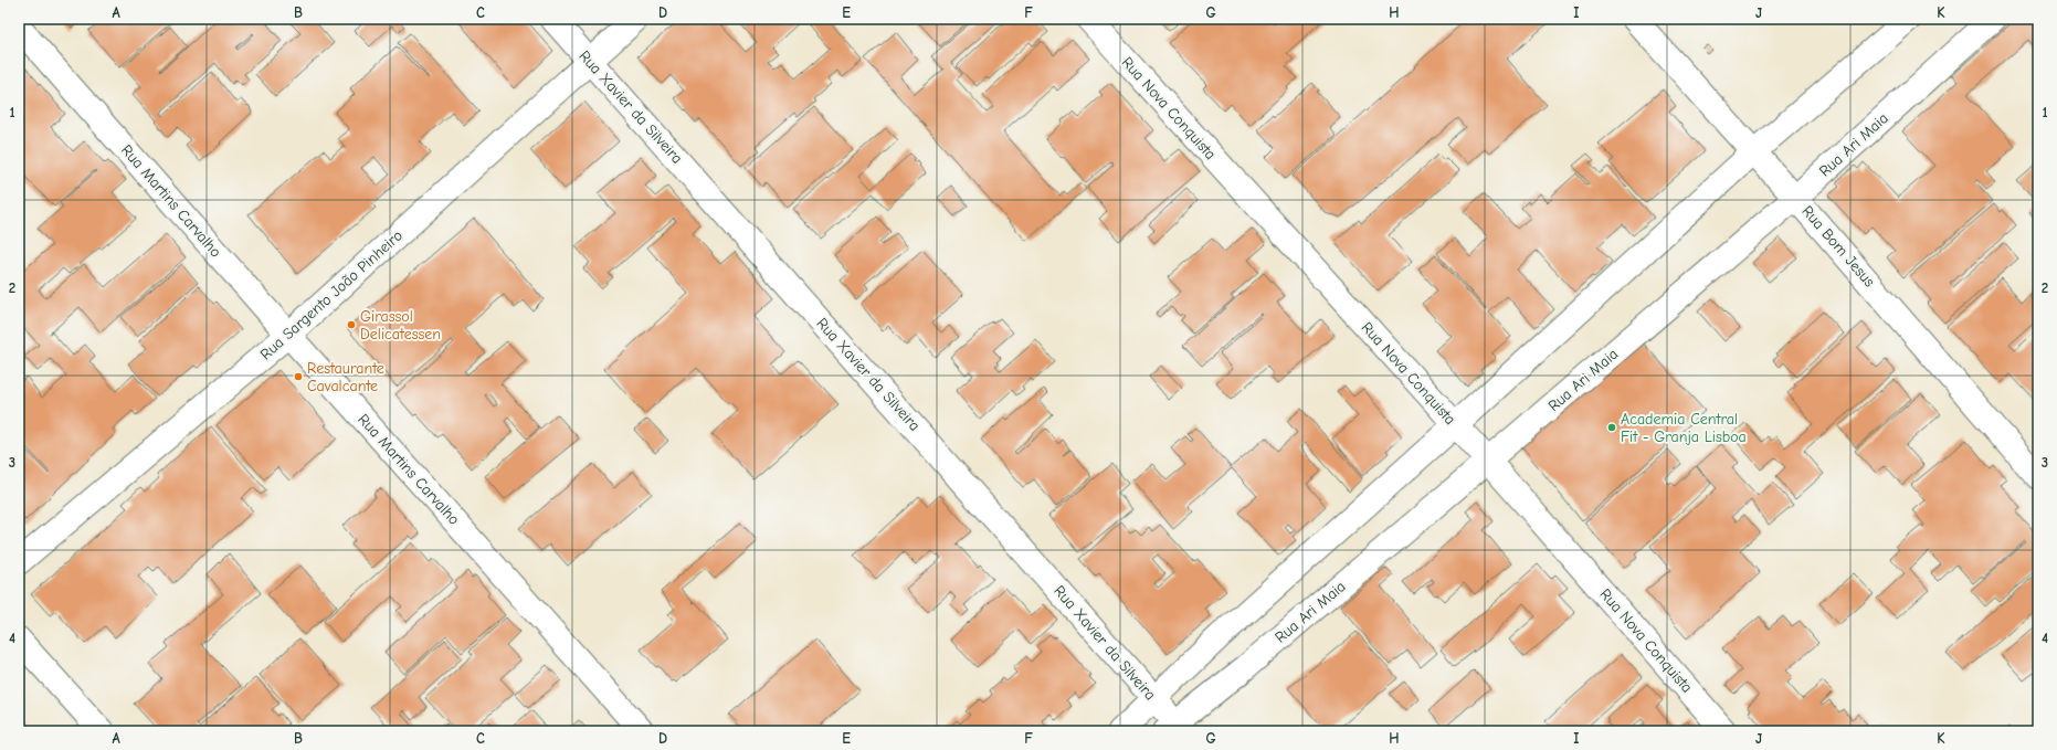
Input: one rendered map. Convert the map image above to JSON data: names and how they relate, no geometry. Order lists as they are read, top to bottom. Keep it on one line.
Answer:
{"streets":{"street":["Rua Xavier da Silveira","Rua Nova Conquista","Rua Ari Maia","Rua Martins Carvalho","Rua Bom Jesus","Rua Sargento João Pinheiro"]},"crossings":[["Rua Xavier da Silveira","Rua Ari Maia"],["Rua Xavier da Silveira","Rua Sargento João Pinheiro"],["Rua Nova Conquista","Rua Ari Maia"],["Rua Ari Maia","Rua Bom Jesus"],["Rua Martins Carvalho","Rua Sargento João Pinheiro"]],"places":["Girassol Delicatessen","Restaurante Cavalcante","Academia Central Fit - Granja Lisboa"],"grid":{"columns":["A","B","C","D","E","F","G","H","I","J","K"],"rows":["1","2","3","4"]}}
